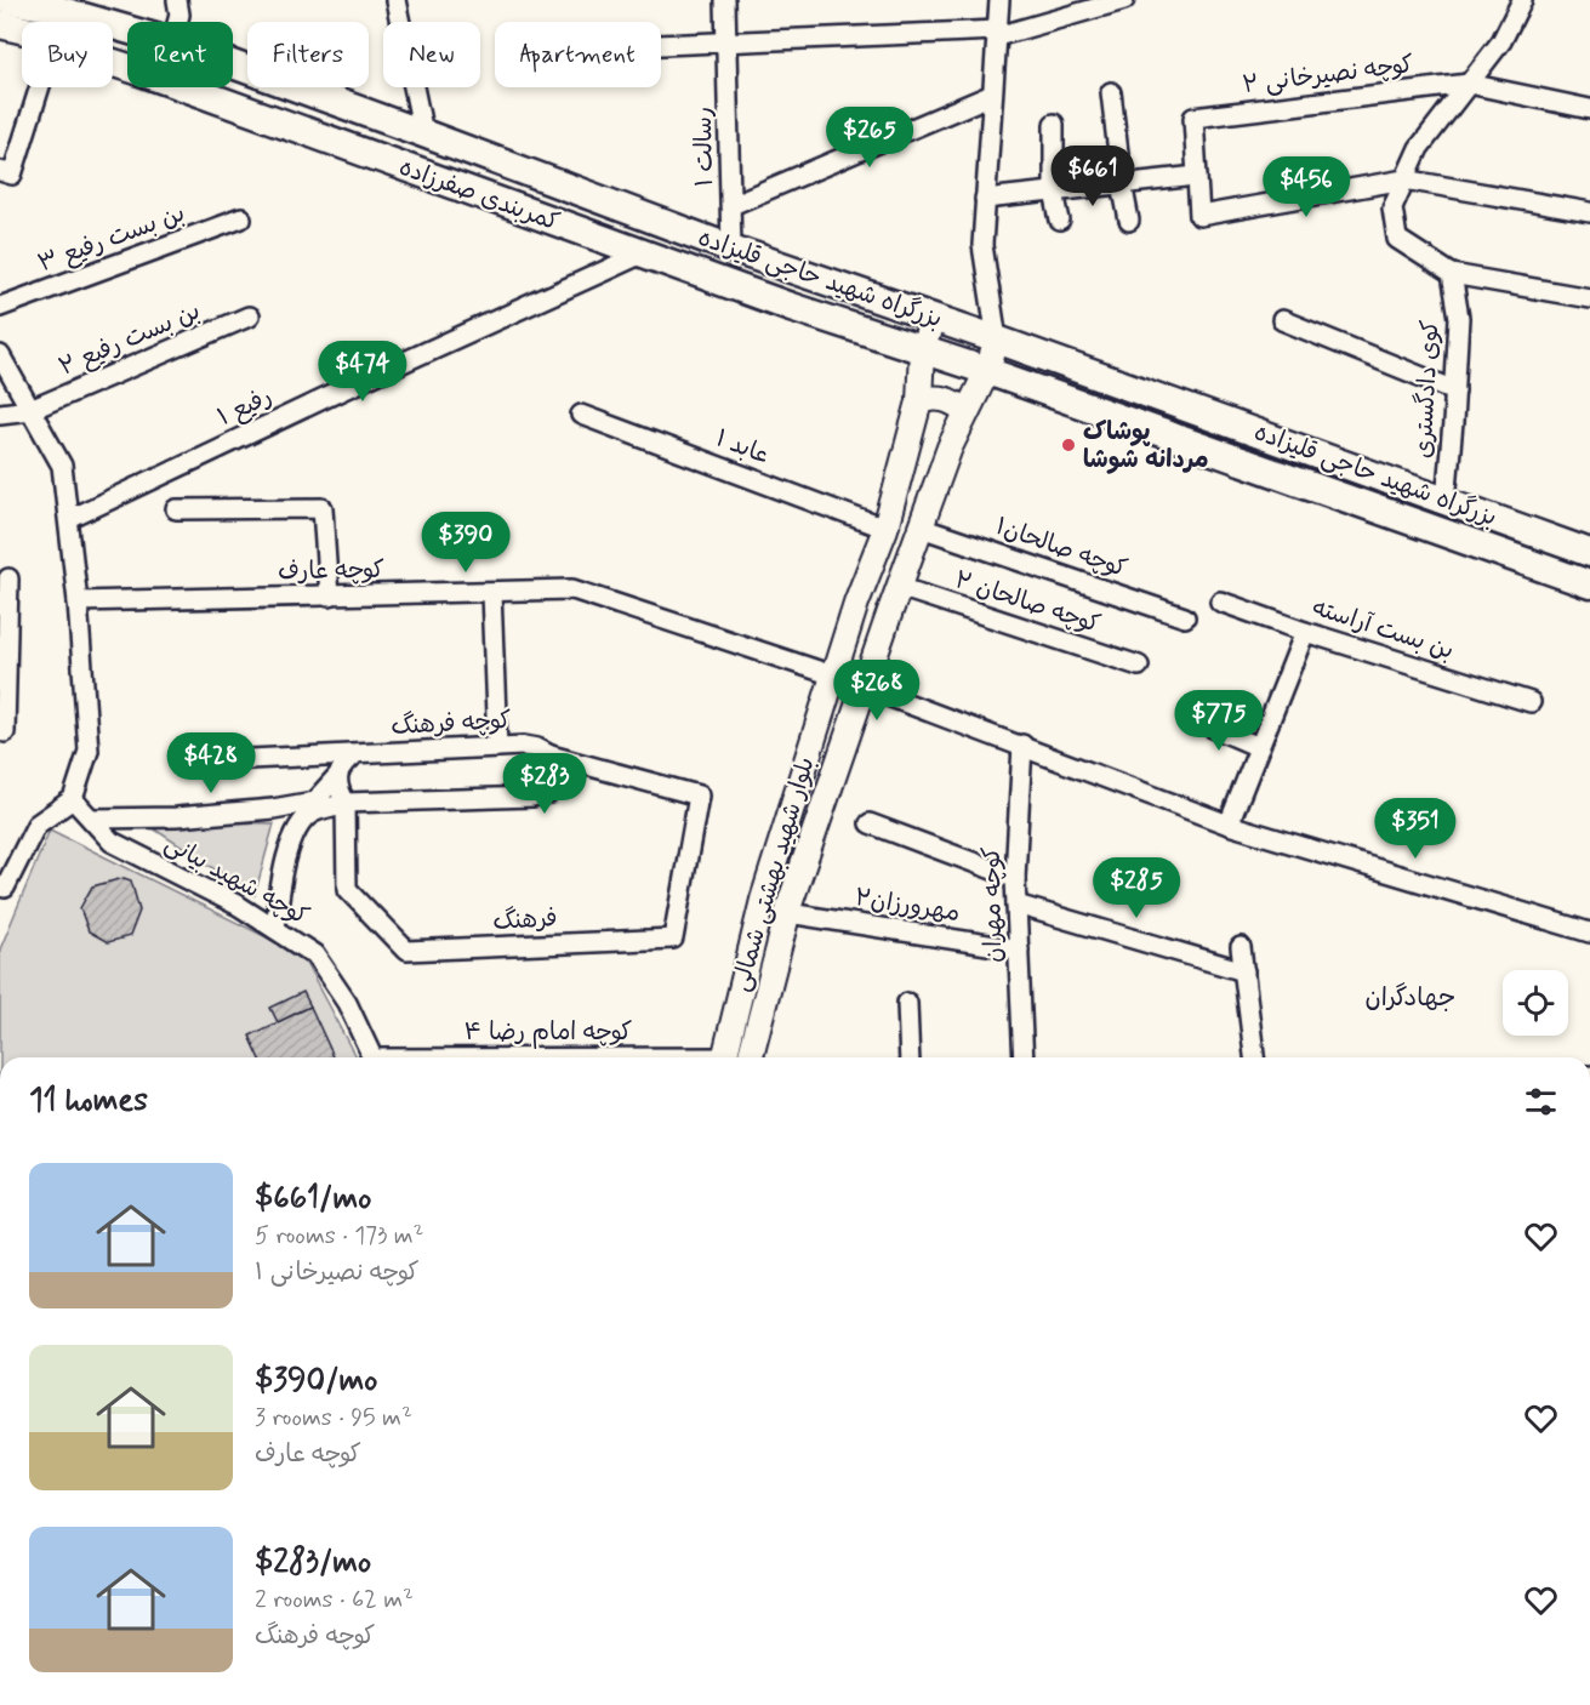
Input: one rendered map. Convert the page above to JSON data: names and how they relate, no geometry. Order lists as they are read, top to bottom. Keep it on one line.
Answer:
{"streets":{"highway":["کمربندی صفرزاده","بزرگراه شهید حاجی قلیزاده"],"main road":["بلوار شهید بهشتی شمالی"],"street":["کوچه نصیرخانی ۲","رسالت ۱","بن بست رفیع ۳","بن بست رفیع ۲","کوی دادگستری","رفیع ۱","عابد ۱","کوچه صالحان۱","کوچه عارف","کوچه صالحان ۲","بن بست آراسته","کوچه فرهنگ","کوچه شهید بیانی","کوچه مهران","مهرورزان۲","فرهنگ"]},"crossings":[["رسالت ۱","بزرگراه شهید حاجی قلیزاده"],["کمربندی صفرزاده","بزرگراه شهید حاجی قلیزاده"],["کمربندی صفرزاده","رفیع ۱"],["کمربندی صفرزاده","بلوار شهید بهشتی شمالی"],["بزرگراه شهید حاجی قلیزاده","کوی دادگستری"],["بزرگراه شهید حاجی قلیزاده","بلوار شهید بهشتی شمالی"],["عابد ۱","بلوار شهید بهشتی شمالی"],["کوچه صالحان۱","بلوار شهید بهشتی شمالی"],["کوچه عارف","بلوار شهید بهشتی شمالی"],["کوچه عارف","کوچه مهران"],["کوچه صالحان ۲","بلوار شهید بهشتی شمالی"],["کوچه فرهنگ","فرهنگ"],["بلوار شهید بهشتی شمالی","مهرورزان۲"],["کوچه مهران","مهرورزان۲"]],"districts":["جهادگران"],"places":["پوشاک مردانه شوشا"],"page":{"chip":["Buy","Rent","Filters","New","Apartment"],"price":["$265","$661","$456","$474","$390","$268","$775","$428","$283","$351","$285"],"heading":"11 homes","list":[{"name":"$661/mo","note":"5 rooms · 173 m² · کوچه نصیرخانی ۱"},{"name":"$390/mo","note":"3 rooms · 95 m² · کوچه عارف"},{"name":"$283/mo","note":"2 rooms · 62 m² · کوچه فرهنگ"}]}}
